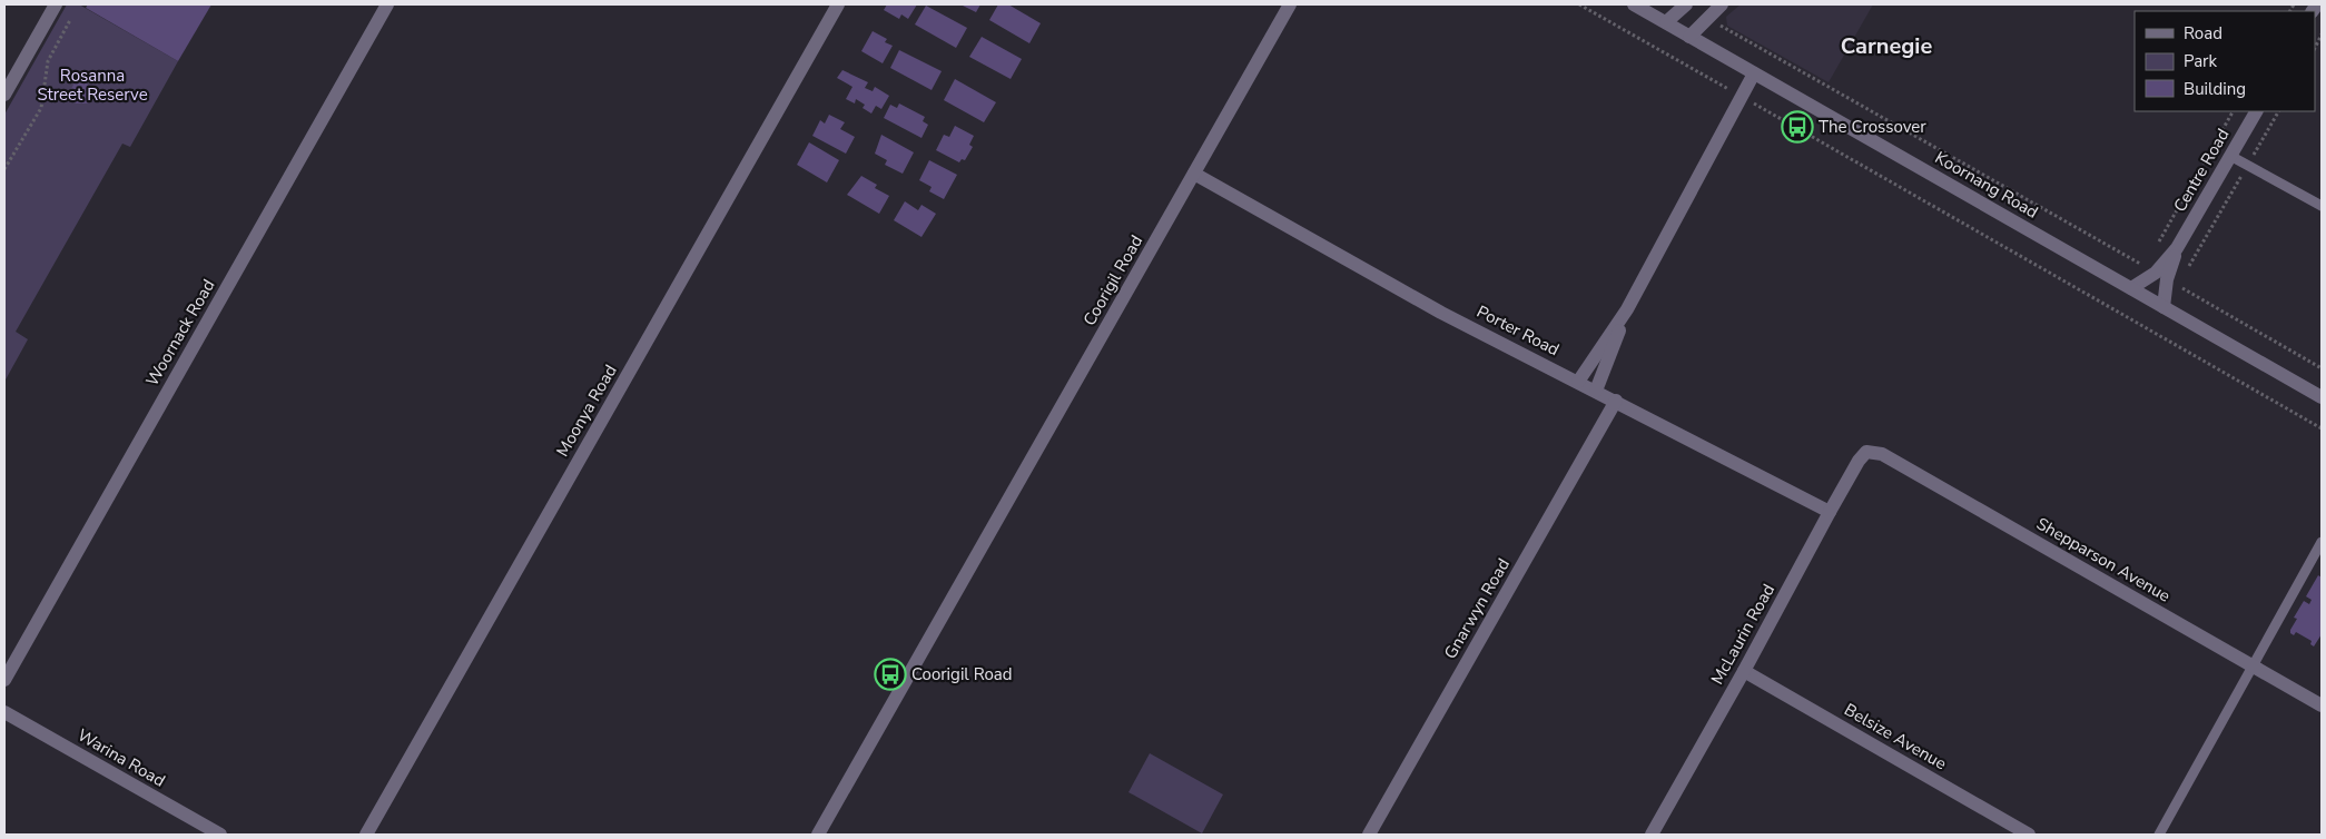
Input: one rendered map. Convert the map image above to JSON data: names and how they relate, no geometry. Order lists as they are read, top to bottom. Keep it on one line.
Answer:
{"streets":{"street":["Centre Road","Koornang Road","Coorigil Road","Porter Road","Woornack Road","Moonya Road","Shepparson Avenue","Gnarwyn Road","McLaurin Road","Belsize Avenue","Warina Road"]},"crossings":[["Centre Road","Koornang Road"],["Coorigil Road","Porter Road"],["Porter Road","Gnarwyn Road"],["Porter Road","McLaurin Road"],["Shepparson Avenue","McLaurin Road"],["McLaurin Road","Belsize Avenue"]],"districts":["Carnegie"],"parks":["Rosanna Street Reserve"],"places":{"bus stop":["The Crossover","Coorigil Road"]},"legend":["Road","Park","Building"]}
